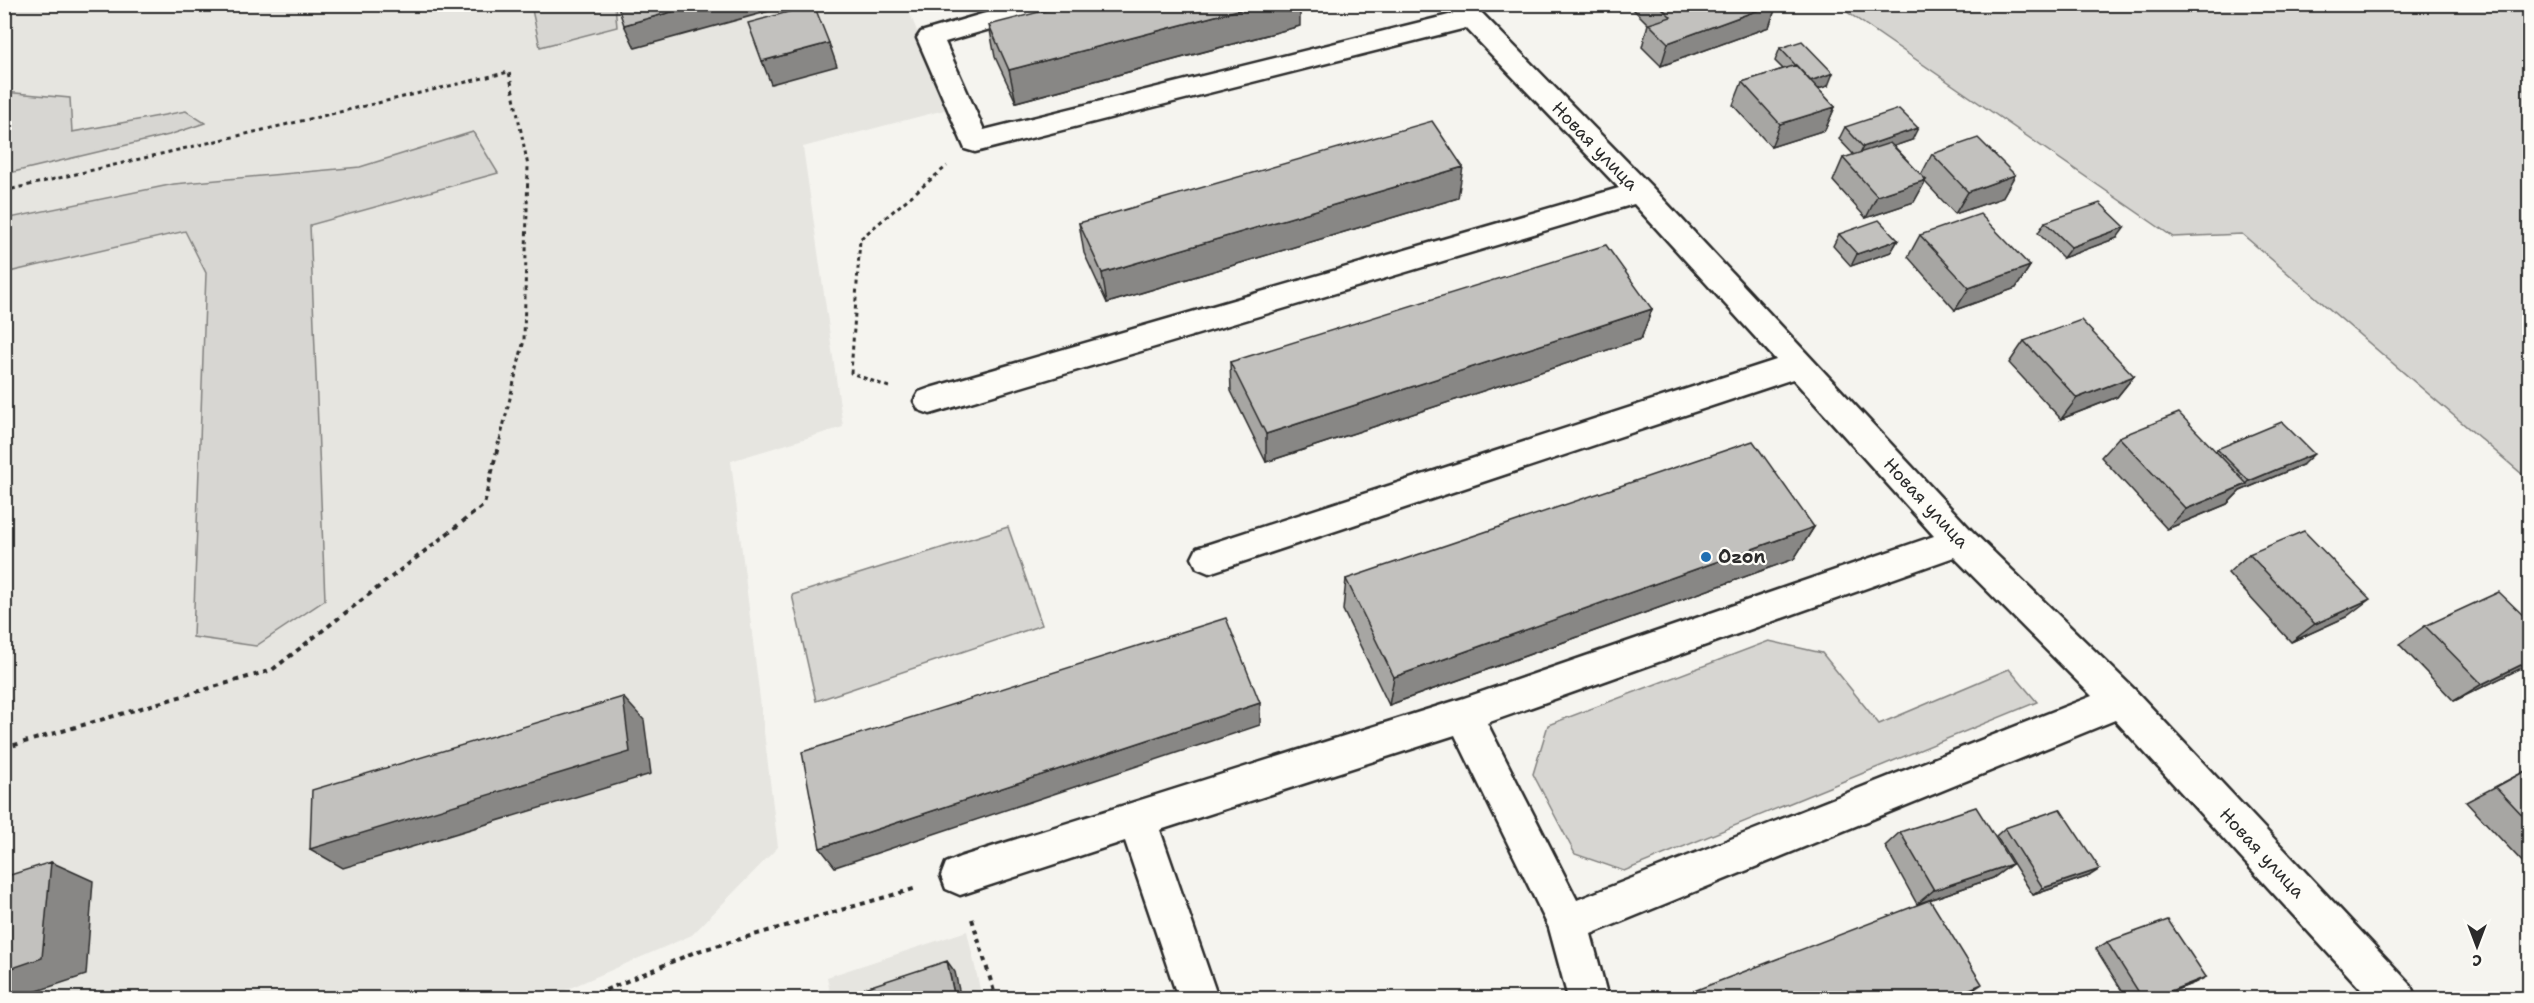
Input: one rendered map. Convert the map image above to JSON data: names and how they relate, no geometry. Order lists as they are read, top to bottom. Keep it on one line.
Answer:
{"streets":{"street":["Новая улица"]},"places":["Ozon"],"north":"bottom"}
